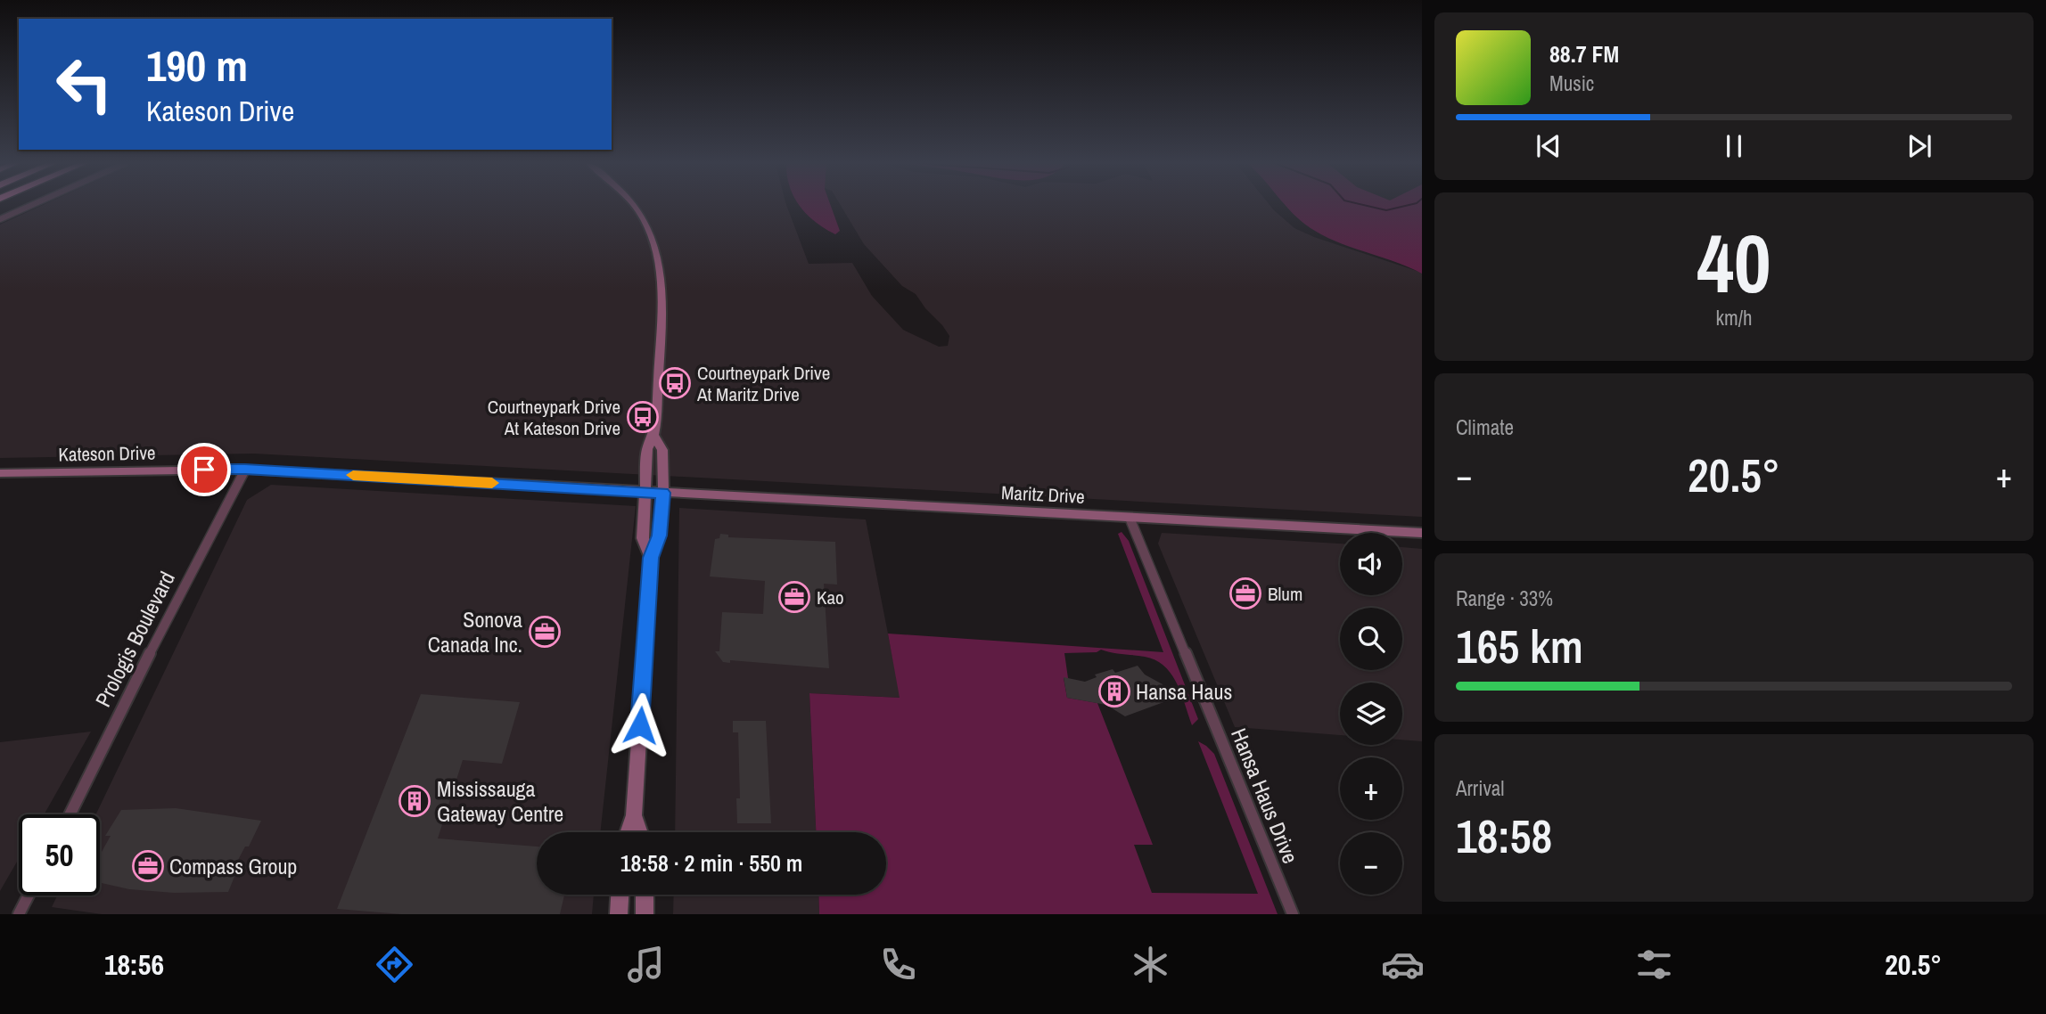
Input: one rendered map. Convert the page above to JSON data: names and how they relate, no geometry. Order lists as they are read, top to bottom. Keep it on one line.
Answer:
{"streets":{"street":["Kateson Drive","Maritz Drive","Prologis Boulevard","Hansa Haus Drive"]},"crossings":[["Kateson Drive","Maritz Drive"],["Kateson Drive","Prologis Boulevard"],["Maritz Drive","Hansa Haus Drive"]],"places":{"bus stop":["Courtneypark Drive At Maritz Drive","Courtneypark Drive At Kateson Drive"],"office":["Blum","Kao","Sonova Canada Inc.","Compass Group"],"building":["Hansa Haus","Mississauga Gateway Centre"]},"page":{"turn":["190 m","Kateson Drive"],"song":["88.7 FM","Music"],"tile":[["40","km/h"],"Climate",["Range · 33%","165 km"],["Arrival","18:58"]],"heat":["−","20.5°","+"],"map_buttons":["+","−"],"limit":"50","trip":"18:58 · 2 min · 550 m","tabs":["18:56","20.5°"]}}
